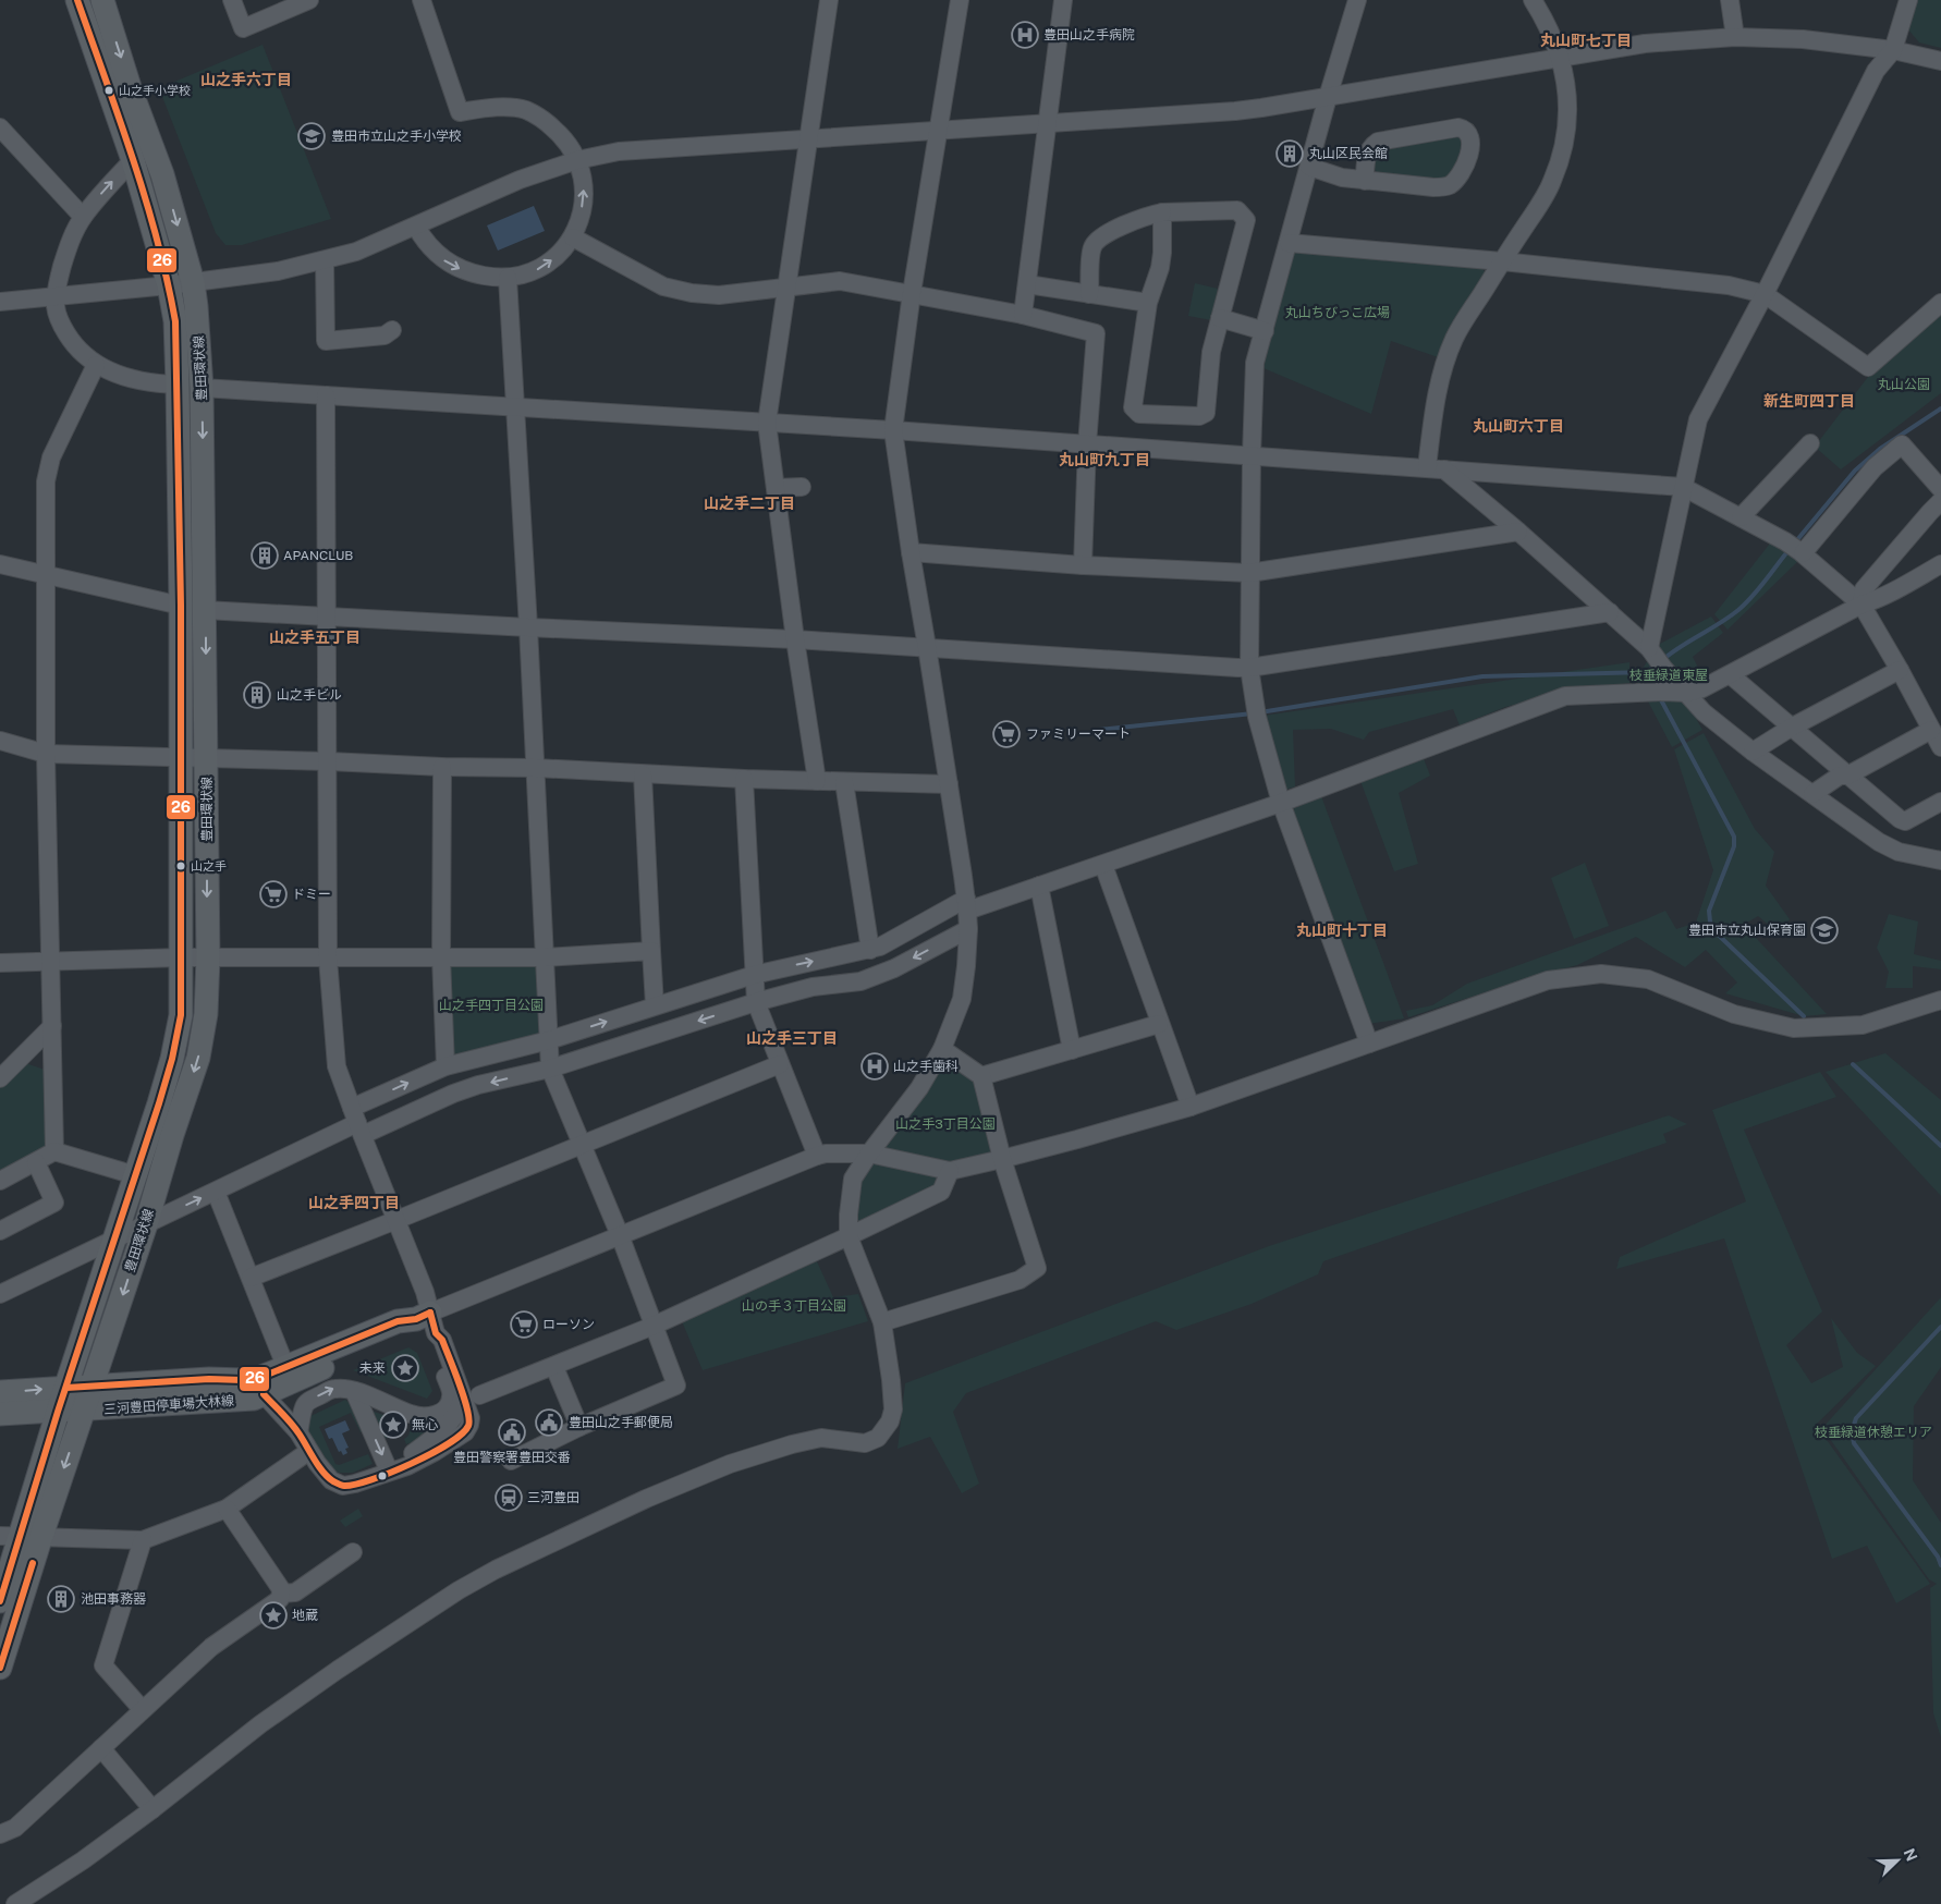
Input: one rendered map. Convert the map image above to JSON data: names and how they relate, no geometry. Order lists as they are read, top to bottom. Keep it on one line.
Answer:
{"streets":{"main road":["豊田環状線","三河豊田停車場大林線"]},"crossings":[["豊田環状線","三河豊田停車場大林線"]],"districts":["丸山町七丁目","山之手六丁目","新生町四丁目","丸山町六丁目","丸山町九丁目","山之手二丁目","山之手五丁目","丸山町十丁目","山之手三丁目","山之手四丁目"],"parks":["丸山ちびっこ広場","丸山公園","枝垂緑道東屋","山之手四丁目公園","山之手3丁目公園","山の手３丁目公園","枝垂緑道休憩エリア"],"places":{"hospital":["豊田山之手病院","山之手歯科"],"other":["山之手小学校","山之手"],"school or university":["豊田市立山之手小学校","豊田市立丸山保育園"],"building":["丸山区民会館","APANCLUB","山之手ビル","池田事務器"],"supermarket":["ファミリーマート","ドミー","ローソン"],"place":["未来","無心","地蔵"],"public building":["豊田山之手郵便局","豊田警察署豊田交番"],"station":["三河豊田"]},"lines":["transit line 26"],"north":"top right"}
